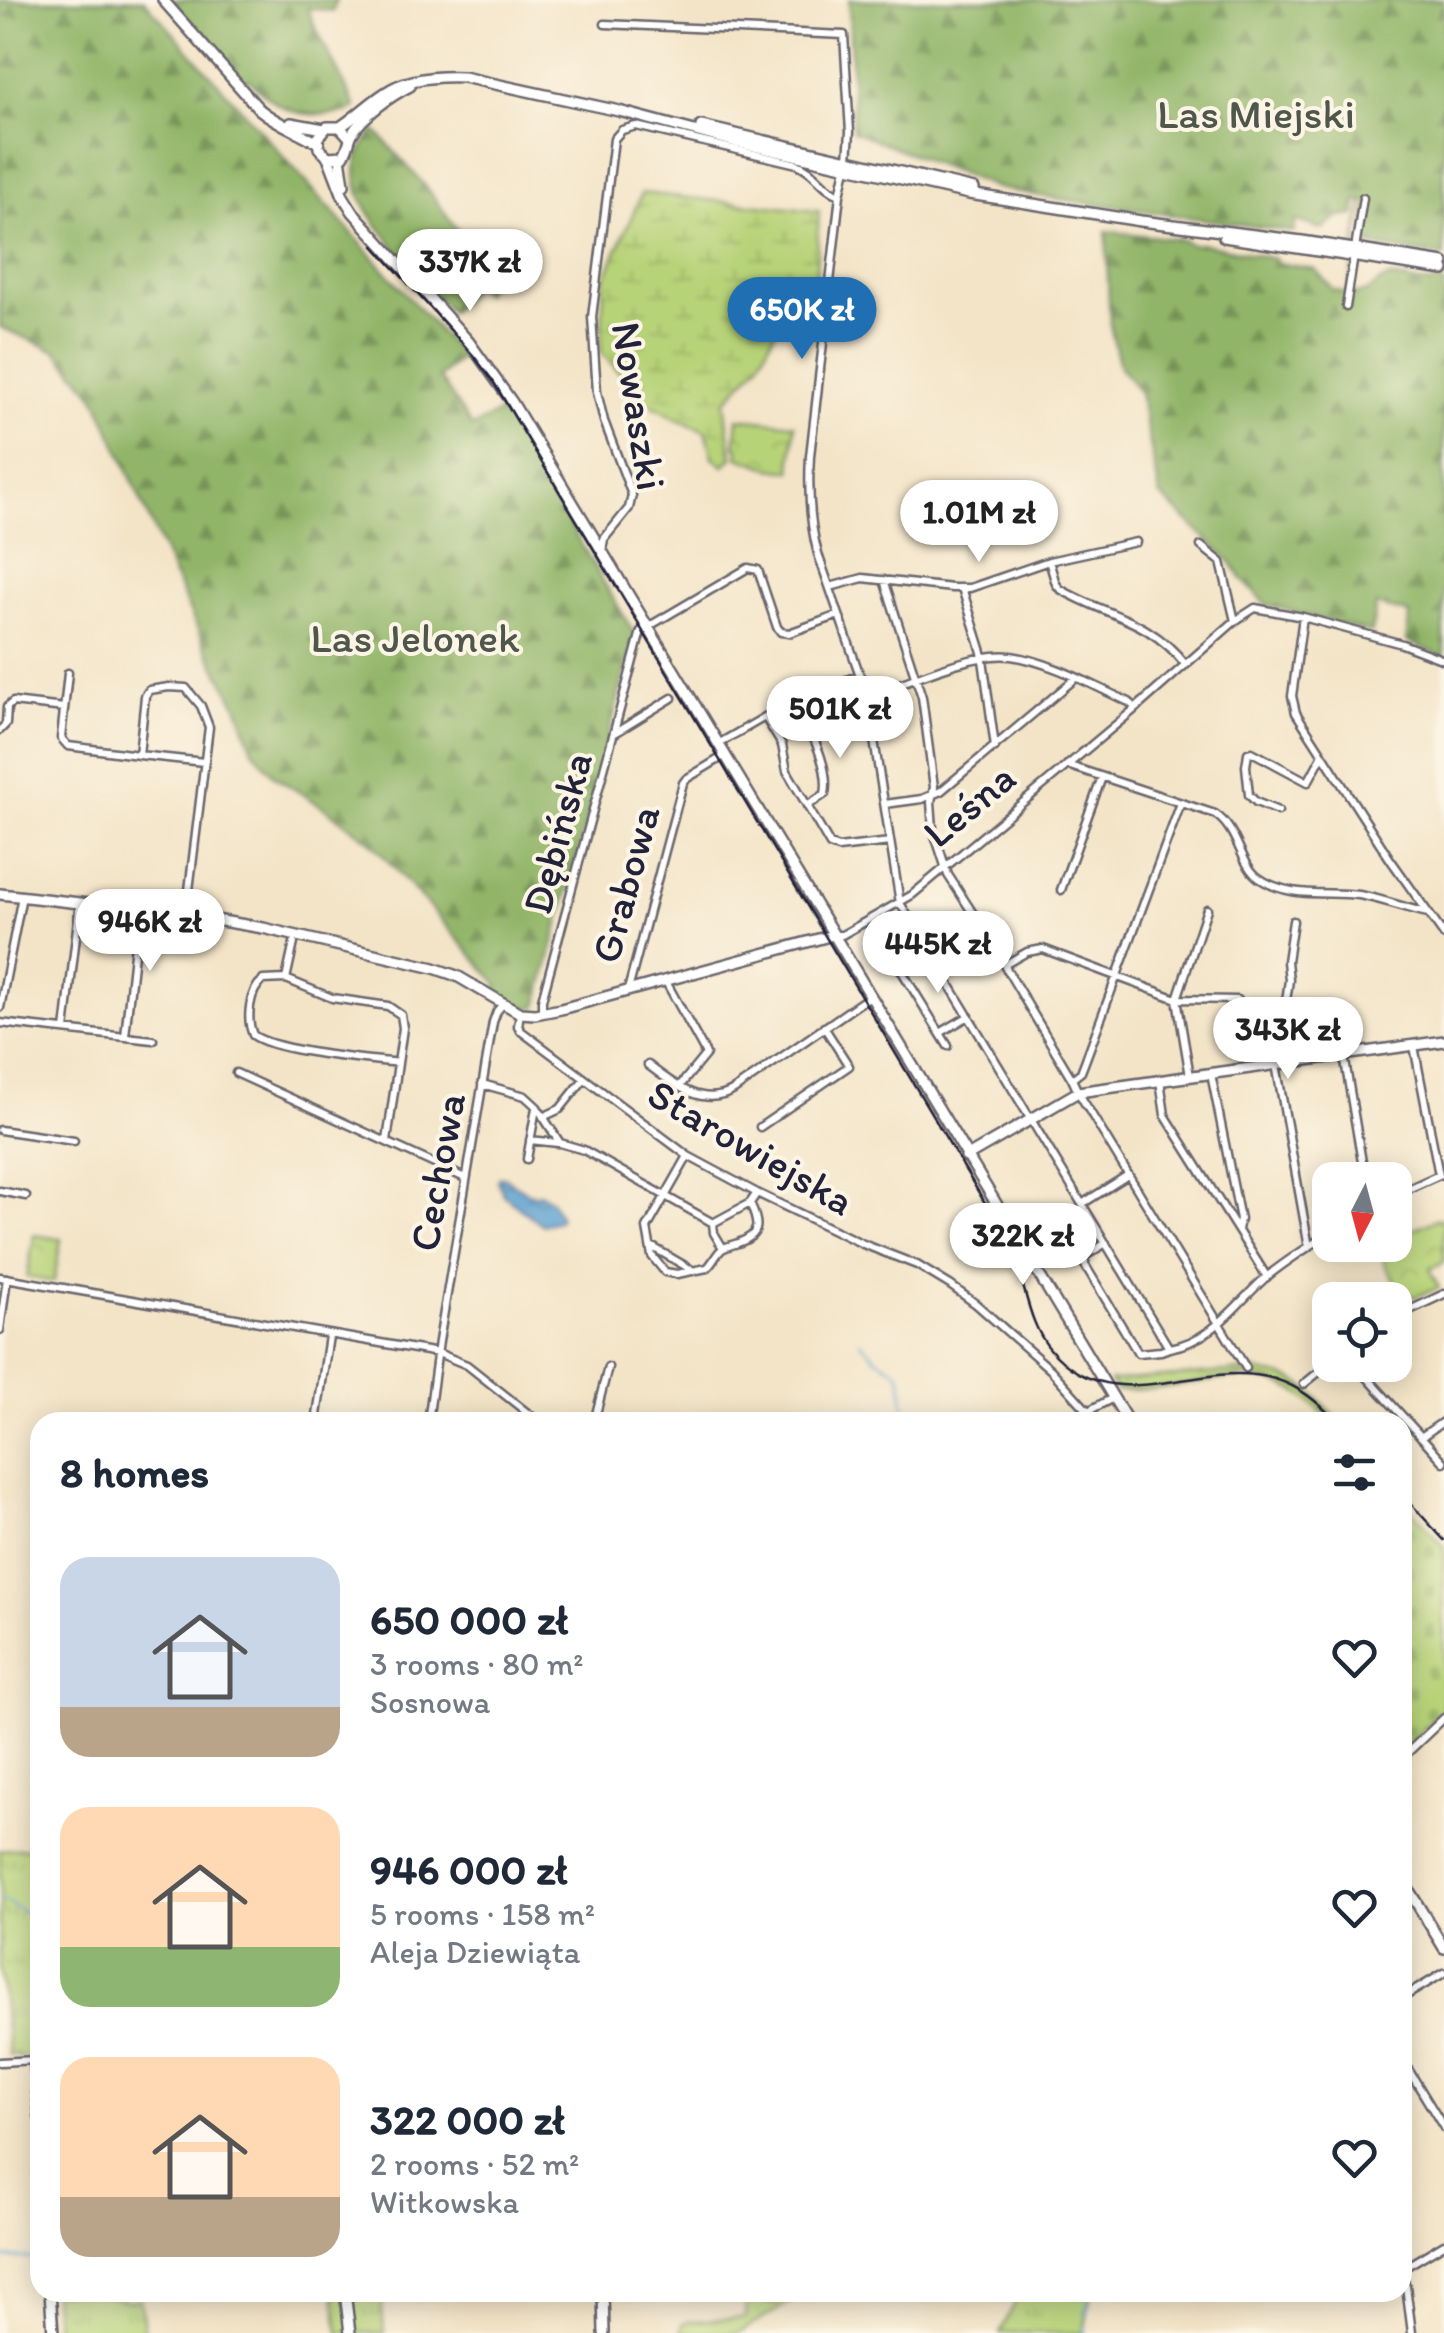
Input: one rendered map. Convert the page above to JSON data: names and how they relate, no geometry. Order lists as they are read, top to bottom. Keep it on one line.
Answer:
{"streets":{"street":["Nowaszki","Leśna","Dębińska","Grabowa","Starowiejska","Cechowa"]},"crossings":[["Leśna","Dębińska"],["Leśna","Grabowa"],["Leśna","Starowiejska"],["Leśna","Cechowa"]],"parks":["Las Miejski","Las Jelonek"],"north":"bottom","page":{"price":["337K zł","650K zł","1.01M zł","501K zł","946K zł","445K zł","343K zł","322K zł"],"heading":"8 homes","list":[{"name":"650 000 zł","note":"3 rooms · 80 m² · Sosnowa"},{"name":"946 000 zł","note":"5 rooms · 158 m² · Aleja Dziewiąta"},{"name":"322 000 zł","note":"2 rooms · 52 m² · Witkowska"}]}}
